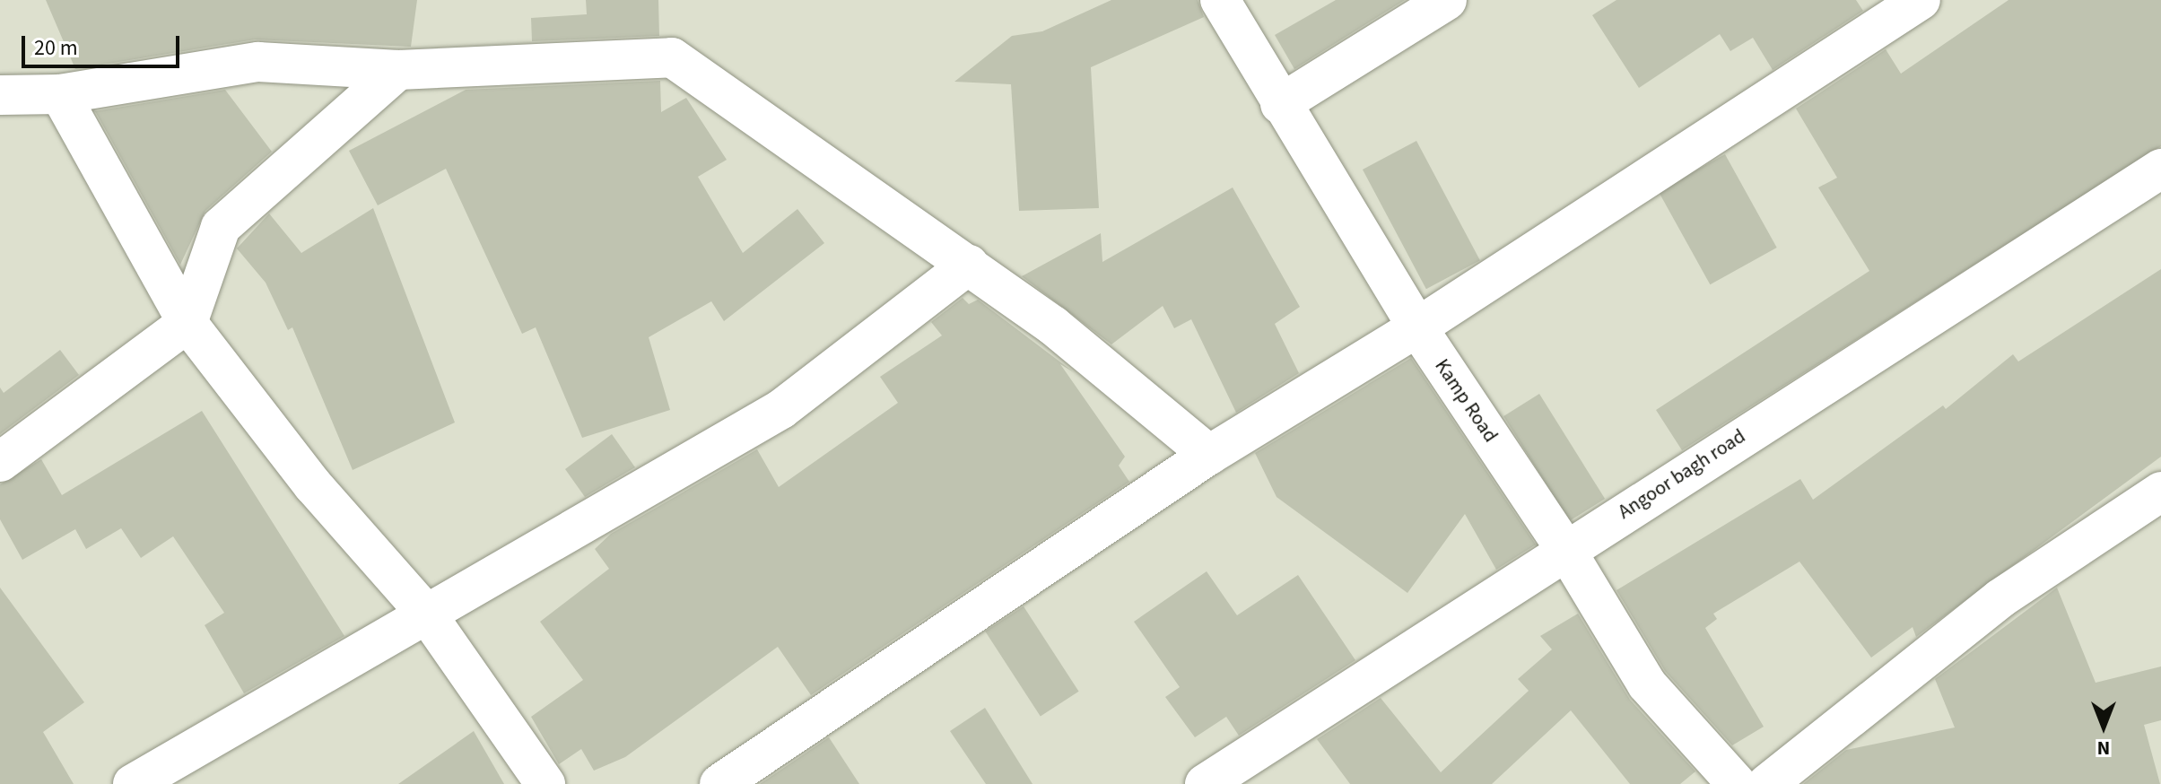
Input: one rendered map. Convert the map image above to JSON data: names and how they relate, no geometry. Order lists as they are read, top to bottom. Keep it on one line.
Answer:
{"streets":{"street":["Kamp Road","Angoor bagh road"]},"crossings":[["Kamp Road","Angoor bagh road"]],"scale_bar":"20 m","north":"bottom"}
